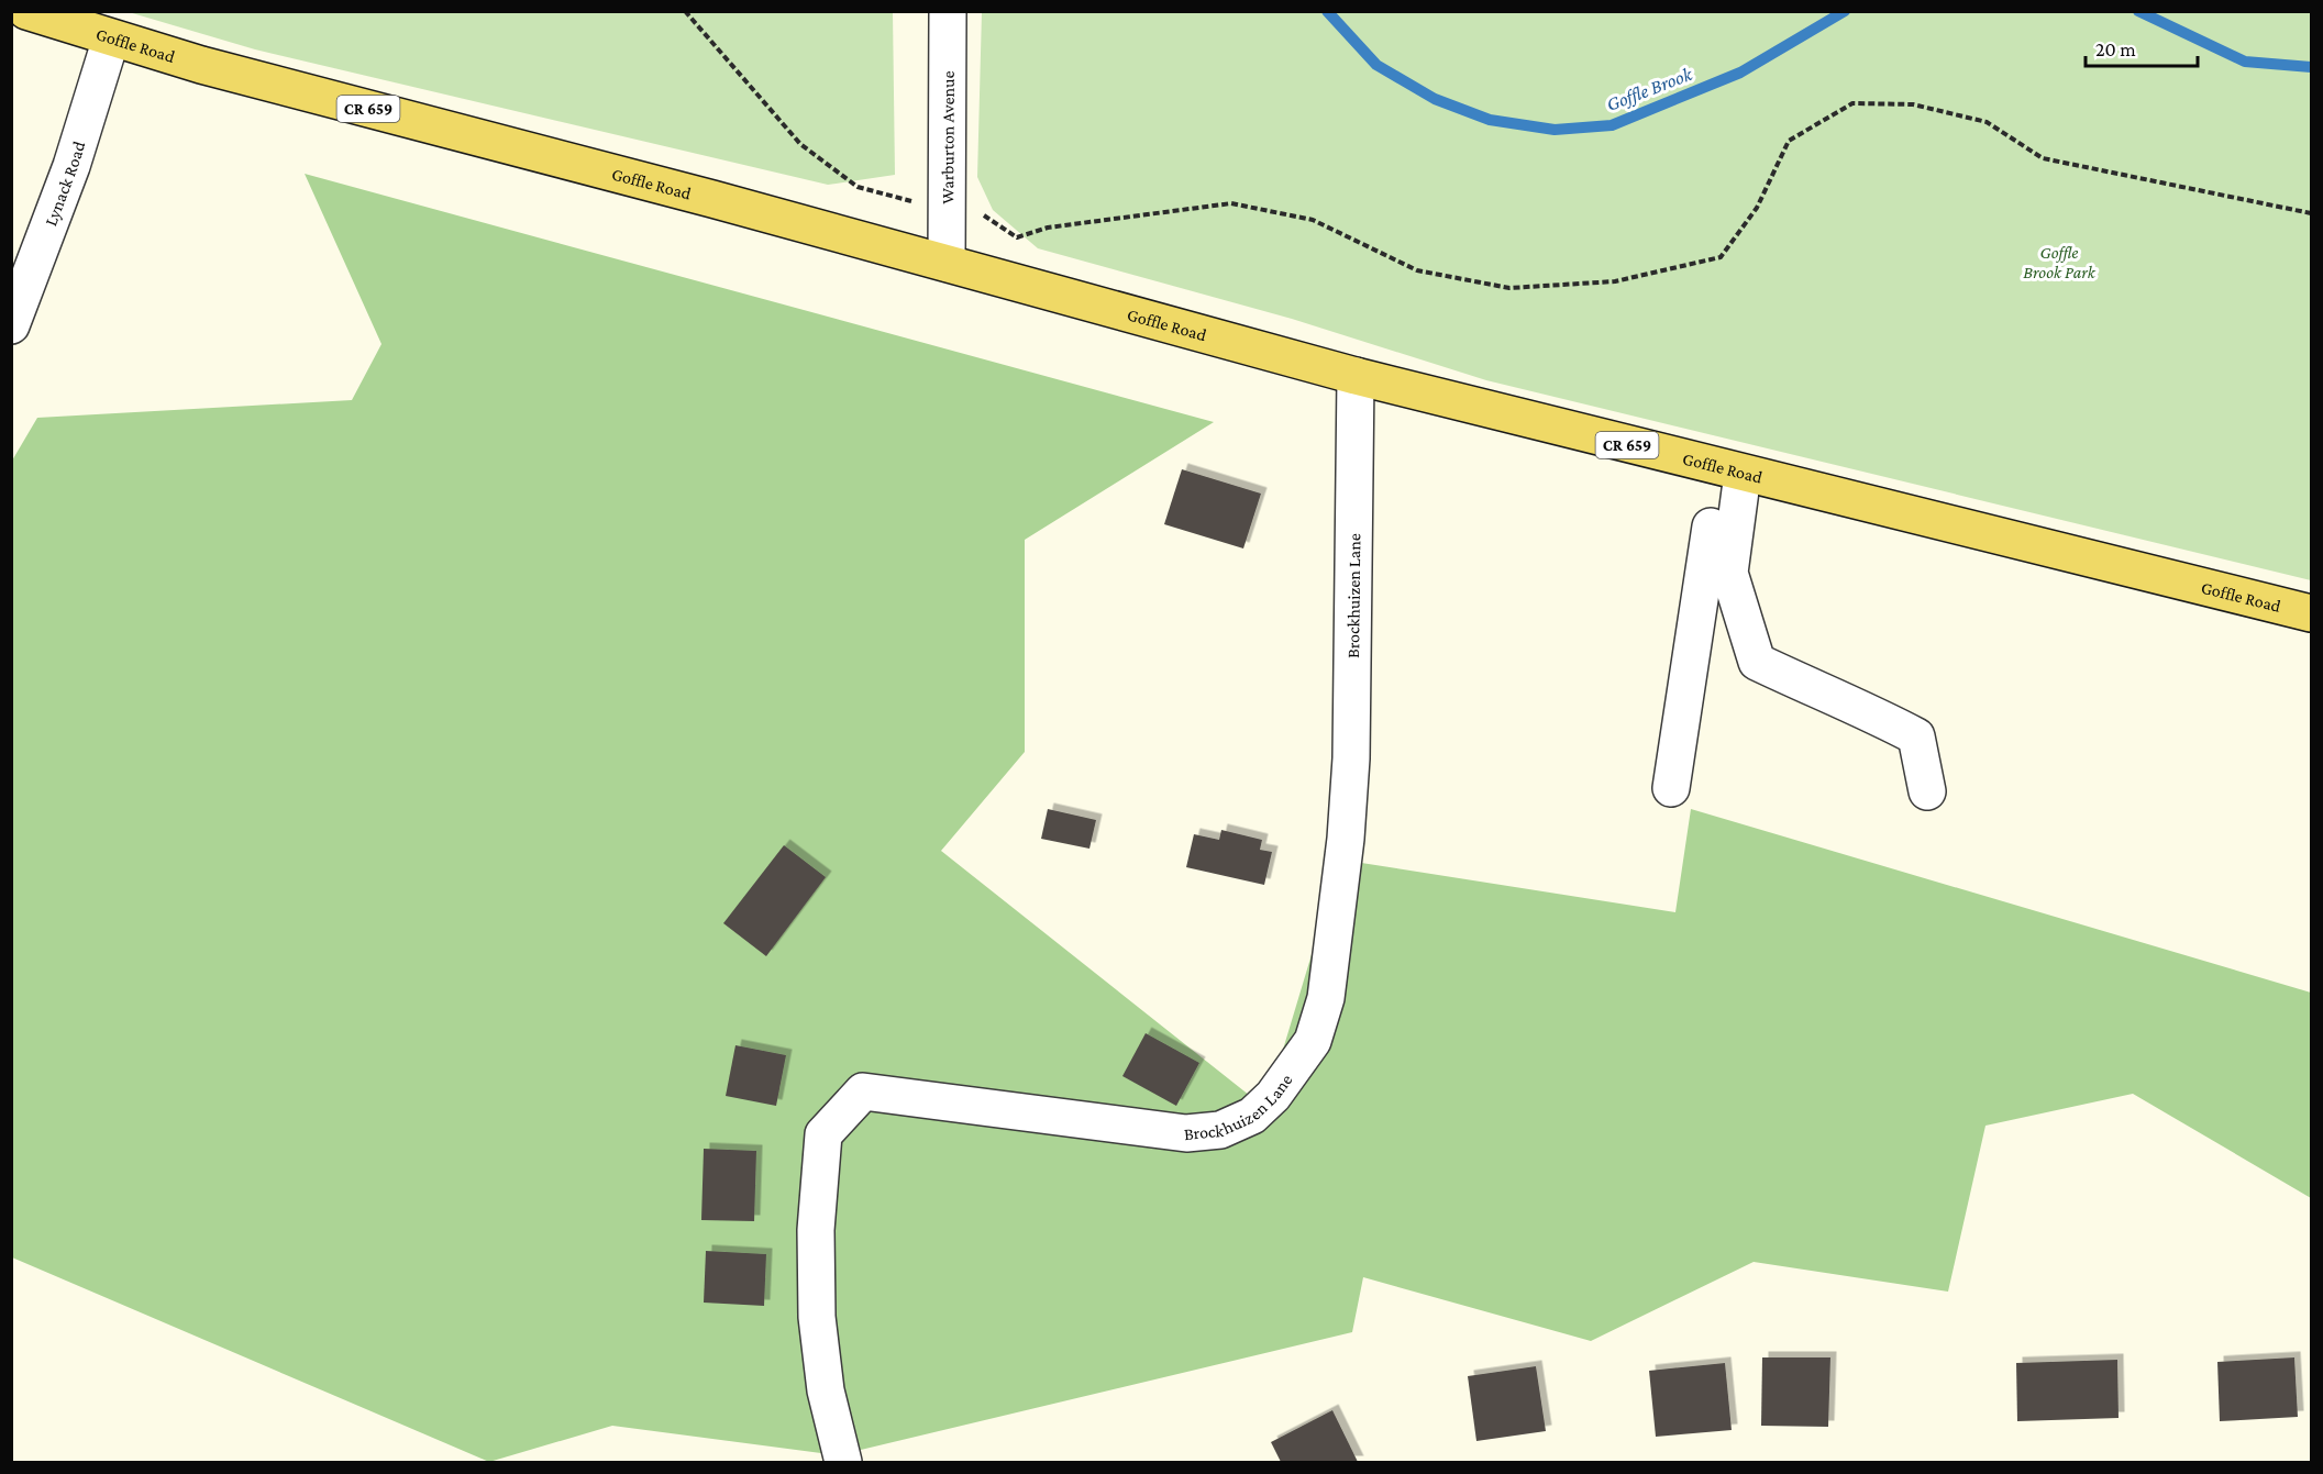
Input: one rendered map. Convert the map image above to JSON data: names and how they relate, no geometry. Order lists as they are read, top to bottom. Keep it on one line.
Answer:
{"streets":{"main road":["Goffle Road","CR 659"],"street":["Warburton Avenue","Lynack Road","Brockhuizen Lane"]},"crossings":[["Goffle Road","Warburton Avenue"],["Goffle Road","Lynack Road"],["Goffle Road","Brockhuizen Lane"]],"water":["Goffle Brook"],"parks":["Goffle Brook Park"],"scale_bar":"20 m"}
